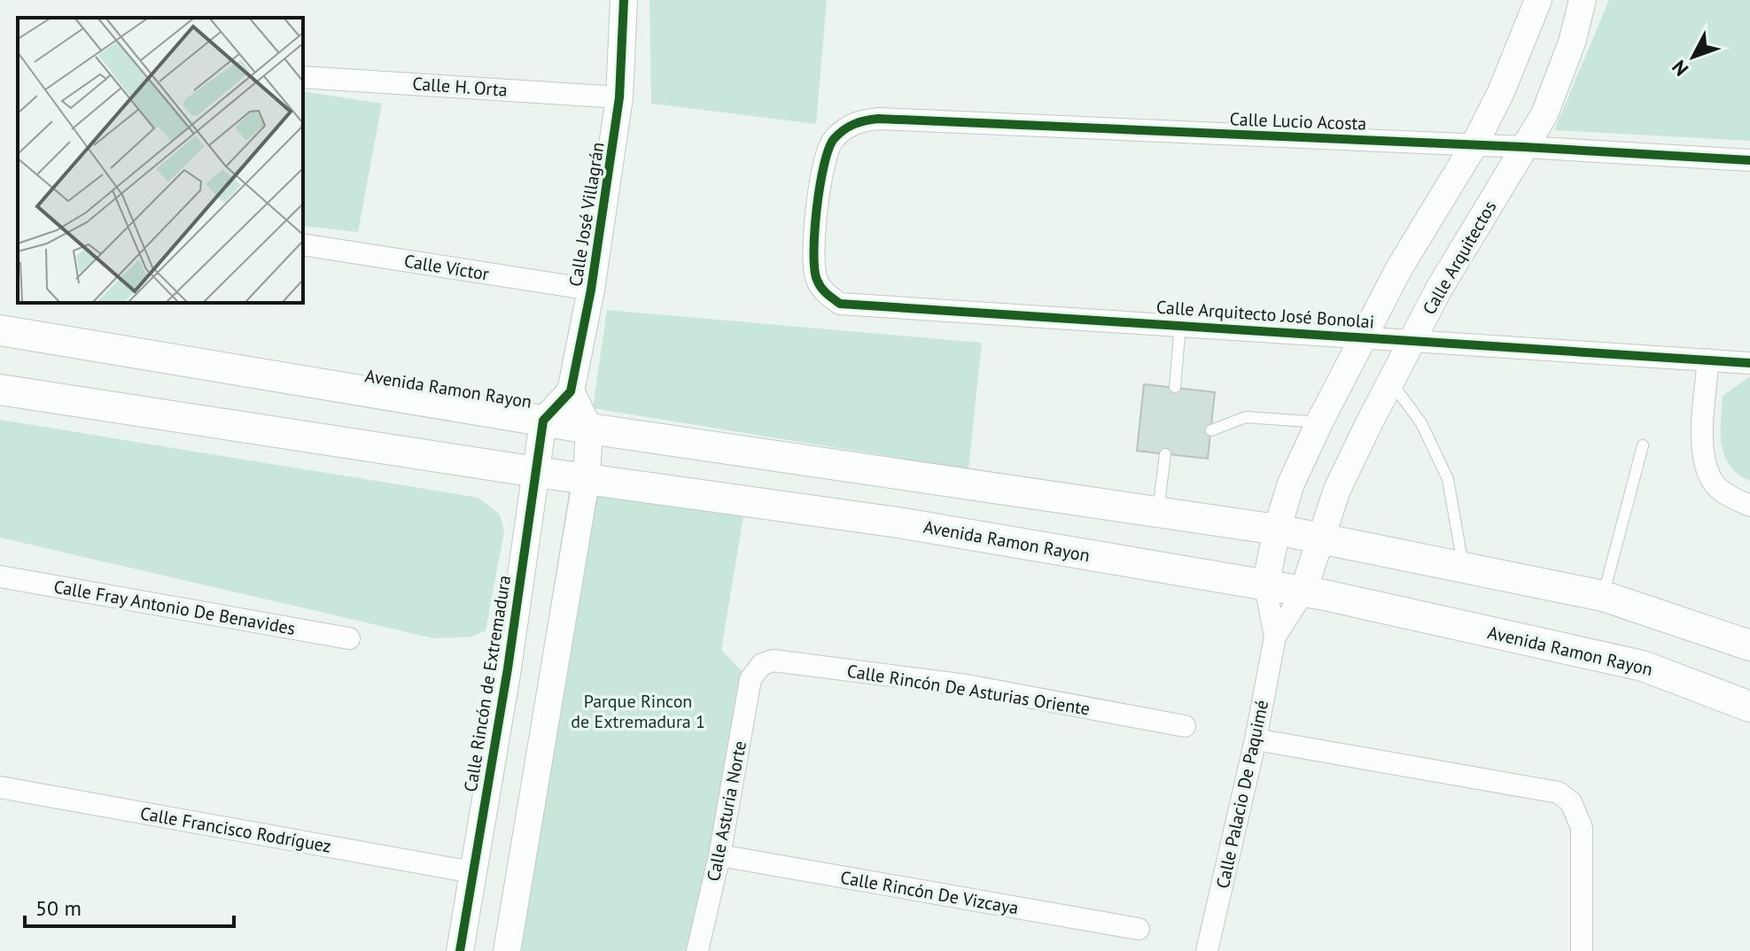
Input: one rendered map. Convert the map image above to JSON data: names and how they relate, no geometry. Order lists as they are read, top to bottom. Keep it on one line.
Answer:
{"streets":{"main road":["Avenida Ramon Rayon"],"street":["Calle H. Orta","Calle Lucio Acosta","Calle José Villagrán","Calle Arquitectos","Calle Víctor","Calle Arquitecto José Bonolai","Calle Fray Antonio De Benavides","Calle Rincón de Extremadura","Calle Rincón De Asturias Oriente","Calle Palacio De Paquimé","Calle Asturia Norte","Calle Francisco Rodríguez","Calle Rincón De Vizcaya"]},"crossings":[["Calle H. Orta","Calle José Villagrán"],["Calle Lucio Acosta","Calle Arquitectos"],["Calle Lucio Acosta","Calle Arquitecto José Bonolai"],["Calle José Villagrán","Calle Víctor"],["Calle Arquitectos","Calle Arquitecto José Bonolai"],["Calle Arquitectos","Avenida Ramon Rayon"],["Calle Arquitectos","Calle Palacio De Paquimé"],["Avenida Ramon Rayon","Calle Rincón de Extremadura"],["Avenida Ramon Rayon","Calle Palacio De Paquimé"],["Calle Rincón de Extremadura","Calle Francisco Rodríguez"],["Calle Rincón De Asturias Oriente","Calle Asturia Norte"],["Calle Asturia Norte","Calle Rincón De Vizcaya"]],"parks":["Parque Rincon de Extremadura 1"],"scale_bar":"50 m","north":"bottom left"}
